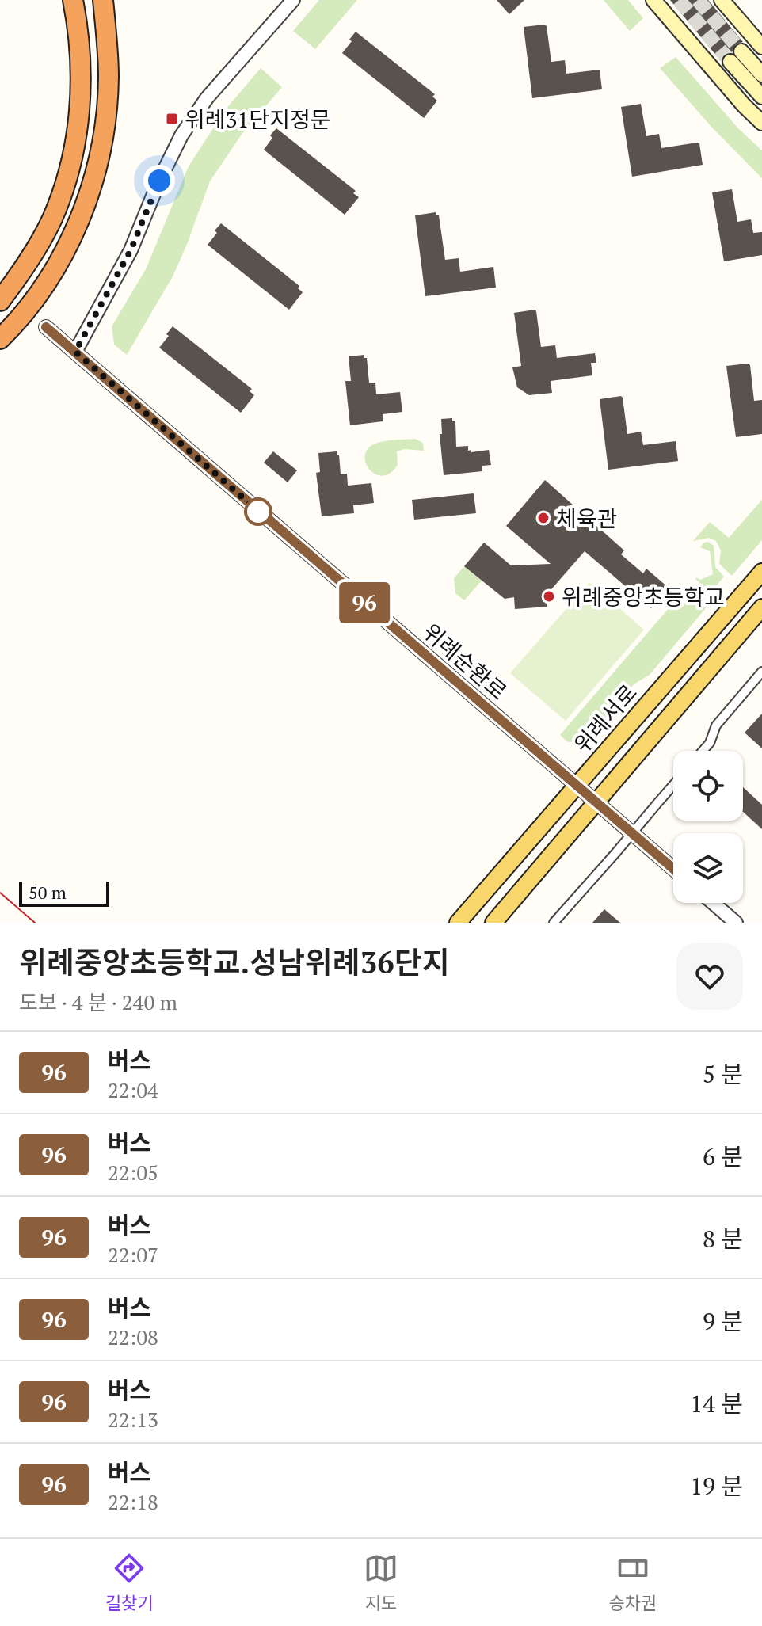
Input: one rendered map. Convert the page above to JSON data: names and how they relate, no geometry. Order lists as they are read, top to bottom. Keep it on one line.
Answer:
{"streets":{"main road":["위례서로"],"street":["위례순환로"]},"crossings":[["위례순환로","위례서로"]],"places":{"transit":["위례31단지정문"],"other":["체육관","위례중앙초등학교"]},"lines":["bus line 96"],"scale_bar":"50 m","page":{"on_map":"96","scale":"50 m","heading":["위례중앙초등학교.성남위례36단지","도보 · 4 분 · 240 m"],"list":[{"mark":"96","name":"버스","note":"22:04","value":"5 분"},{"mark":"96","name":"버스","note":"22:05","value":"6 분"},{"mark":"96","name":"버스","note":"22:07","value":"8 분"},{"mark":"96","name":"버스","note":"22:08","value":"9 분"},{"mark":"96","name":"버스","note":"22:13","value":"14 분"},{"mark":"96","name":"버스","note":"22:18","value":"19 분"}],"tabs":["길찾기","지도","승차권"]}}
